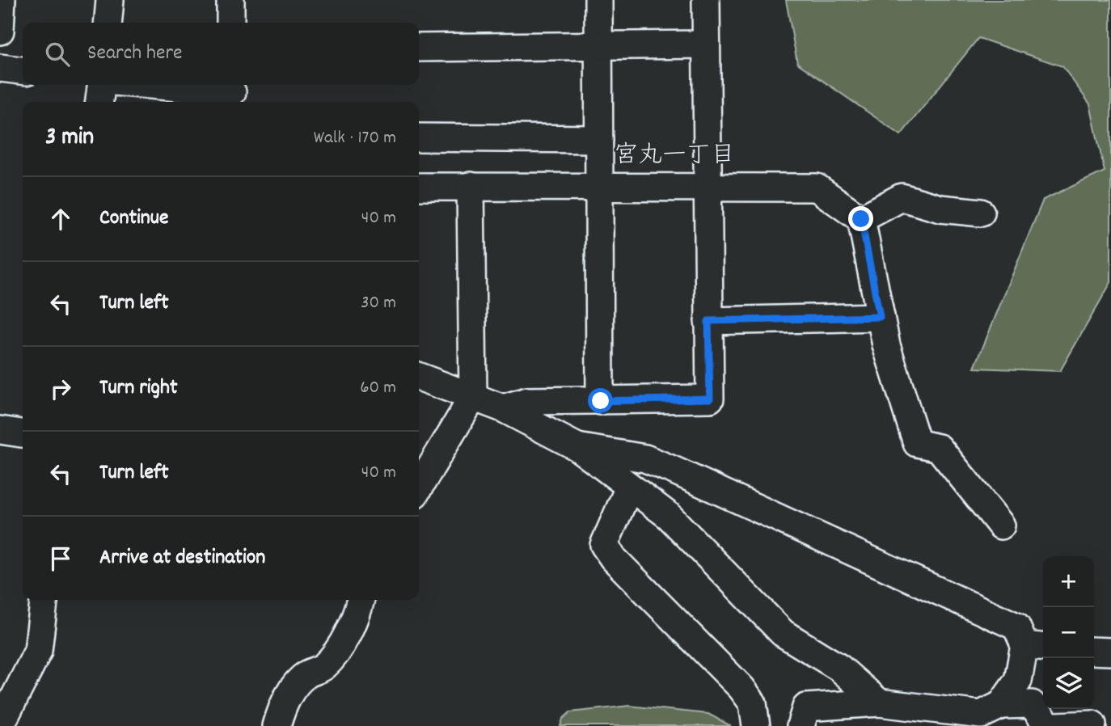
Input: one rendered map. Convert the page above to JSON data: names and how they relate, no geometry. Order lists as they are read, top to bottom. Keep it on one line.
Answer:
{"districts":["宮丸一丁目"],"page":{"search":"Search here","heading":["3 min","Walk · 170 m"],"list":[["Continue","40 m"],["Turn left","30 m"],["Turn right","60 m"],["Turn left","40 m"],"Arrive at destination"],"map_buttons":["+","−"]}}
